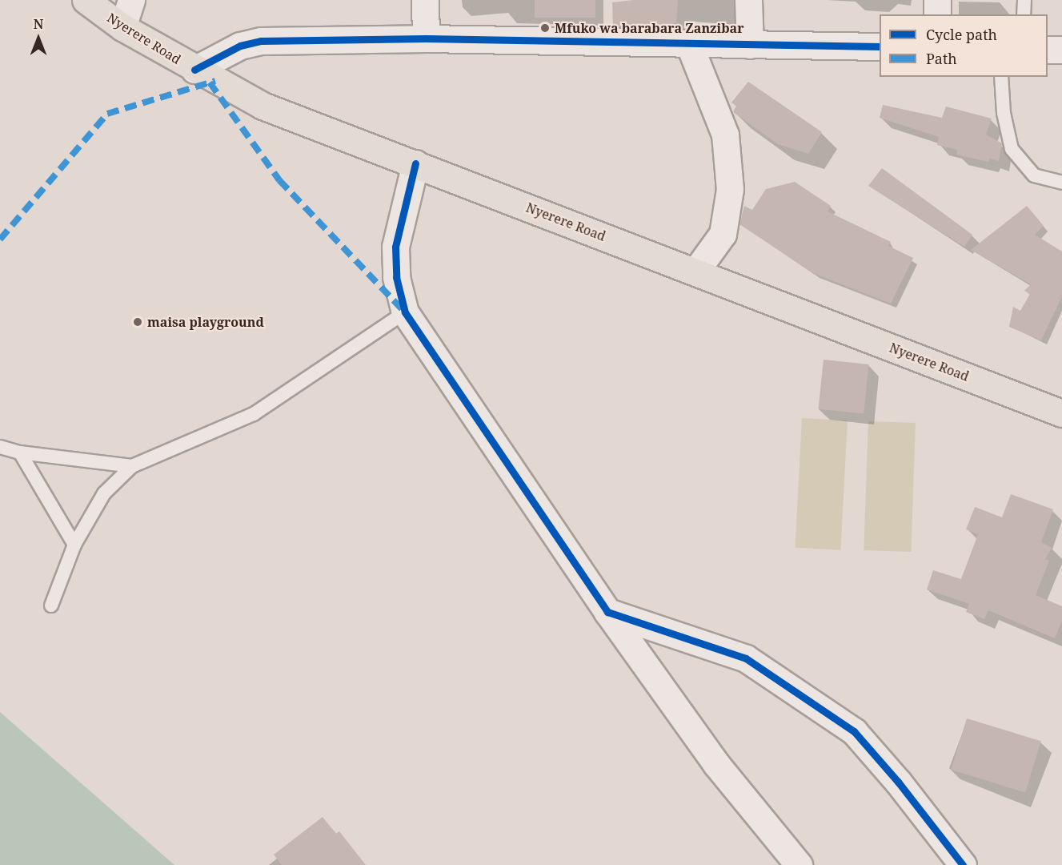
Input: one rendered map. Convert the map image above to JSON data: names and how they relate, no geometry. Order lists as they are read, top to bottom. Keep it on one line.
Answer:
{"streets":{"main road":["Nyerere Road"]},"places":["Mfuko wa barabara Zanzibar","maisa playground"],"legend":["Cycle path","Path"],"north":"top"}
